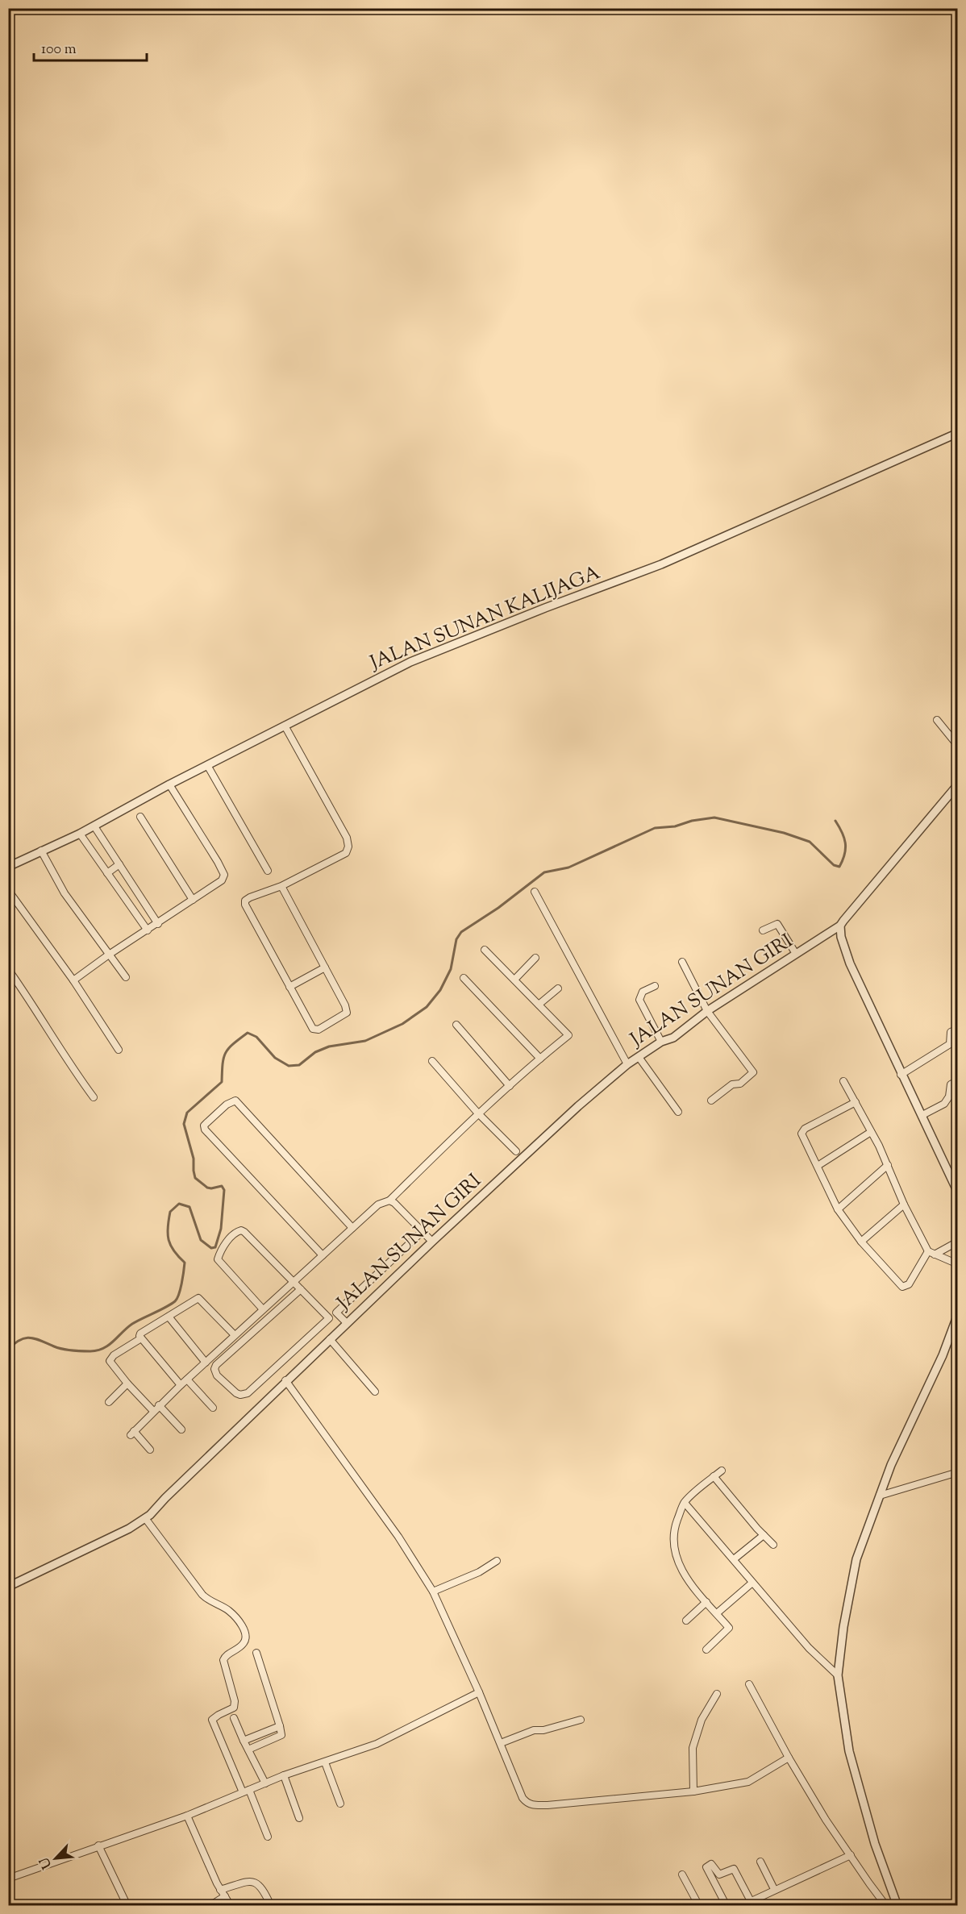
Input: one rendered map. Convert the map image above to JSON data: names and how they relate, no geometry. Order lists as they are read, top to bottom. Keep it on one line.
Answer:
{"streets":{"street":["JALAN SUNAN KALIJAGA","JALAN SUNAN GIRI"]},"scale_bar":"100 m","north":"bottom left"}
